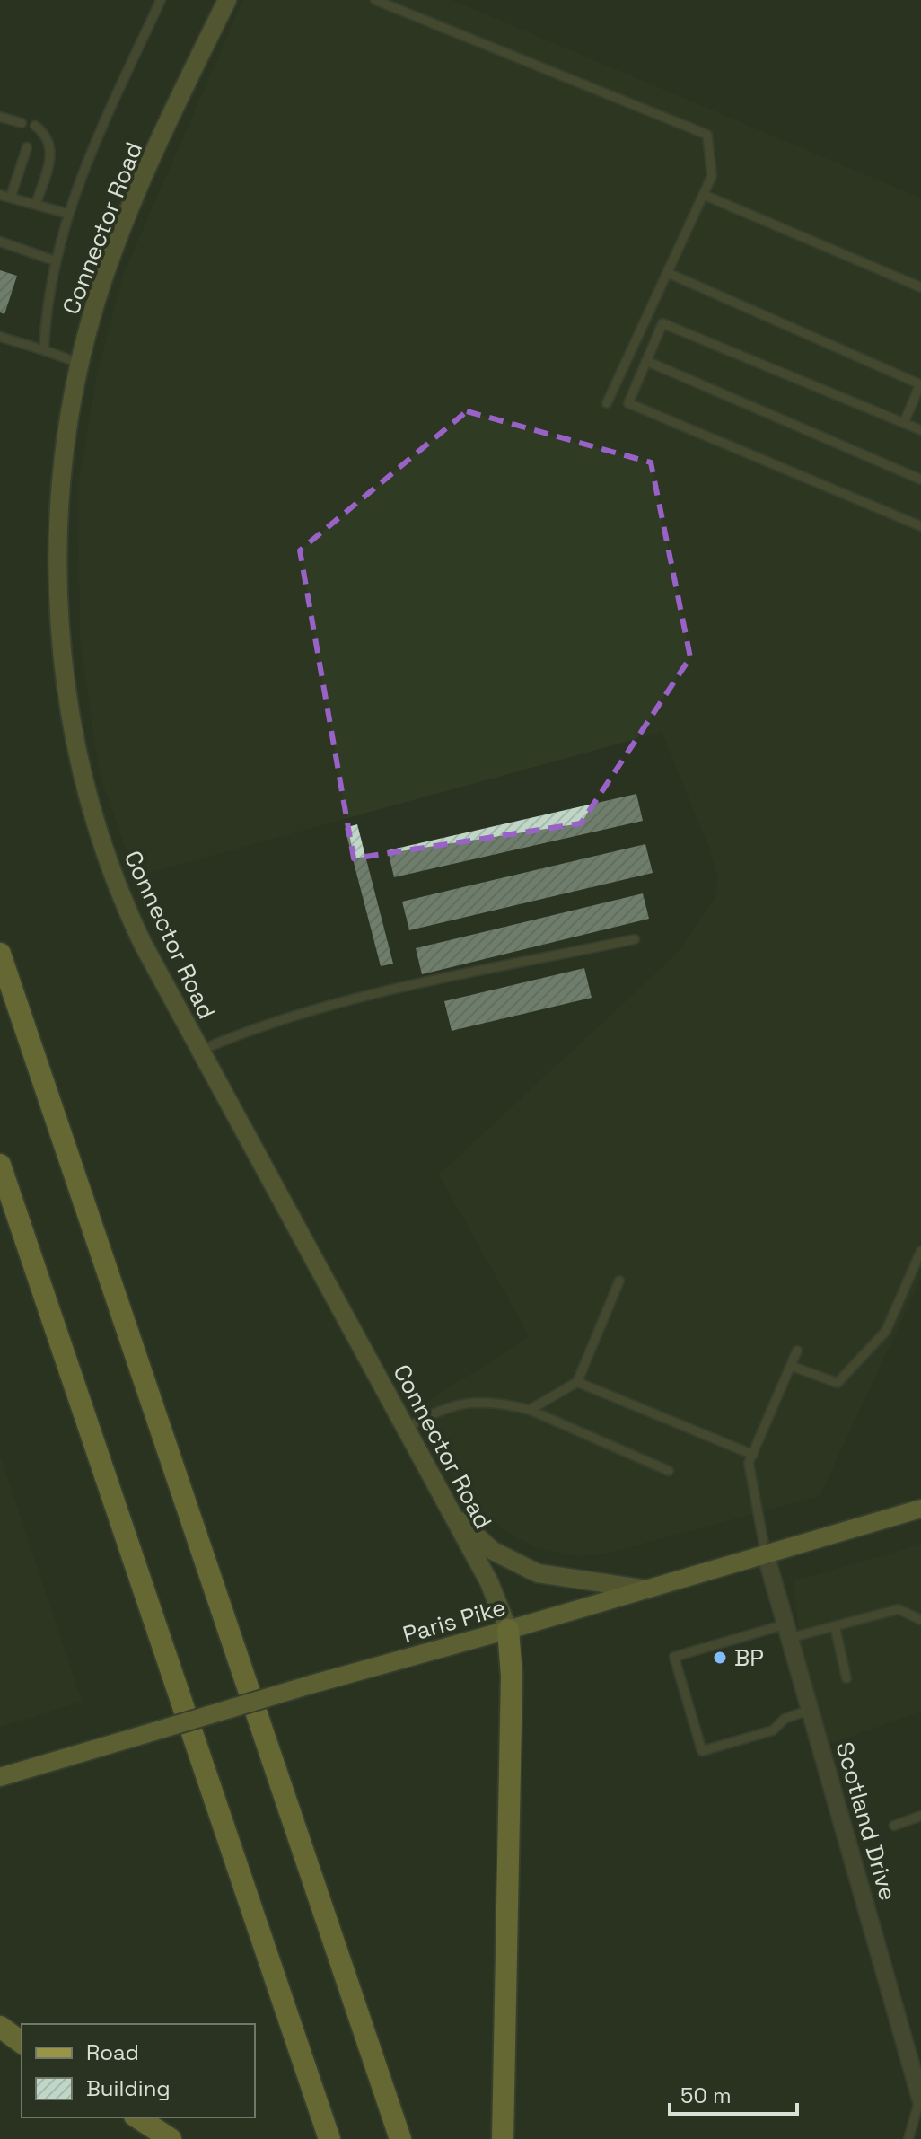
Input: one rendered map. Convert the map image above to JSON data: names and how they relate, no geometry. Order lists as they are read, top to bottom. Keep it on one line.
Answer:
{"streets":{"main road":["Connector Road","Paris Pike"],"street":["Scotland Drive"]},"crossings":[["Connector Road","Paris Pike"],["Paris Pike","Scotland Drive"]],"places":["BP"],"legend":["Road","Building"],"scale_bar":"50 m"}
